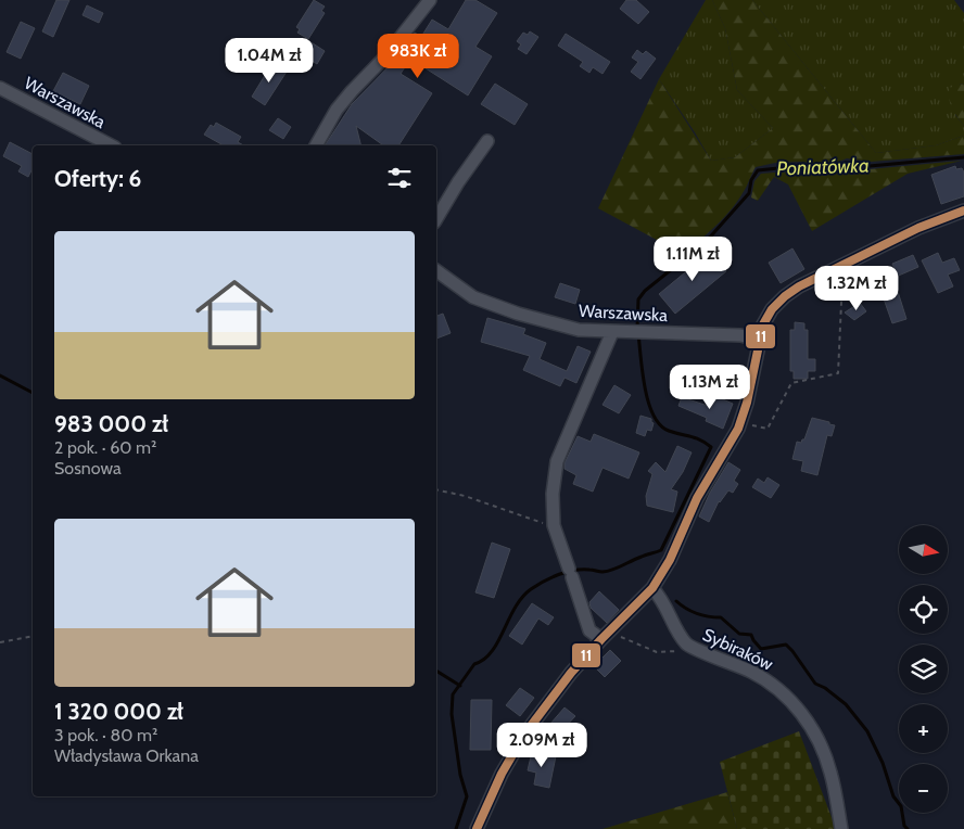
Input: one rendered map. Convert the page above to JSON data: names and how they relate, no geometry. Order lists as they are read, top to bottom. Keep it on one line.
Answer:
{"streets":{"street":["Warszawska","Sybiraków"]},"water":["Poniatówka"],"lines":["transit line 11"],"north":"right","page":{"price":["983K zł","1.04M zł","1.11M zł","1.32M zł","1.13M zł","2.09M zł"],"heading":"Oferty: 6","list":[{"name":"983 000 zł","note":"2 pok. · 60 m² · Sosnowa"},{"name":"1 320 000 zł","note":"3 pok. · 80 m² · Władysława Orkana"}],"map_buttons":["+","−"]}}
